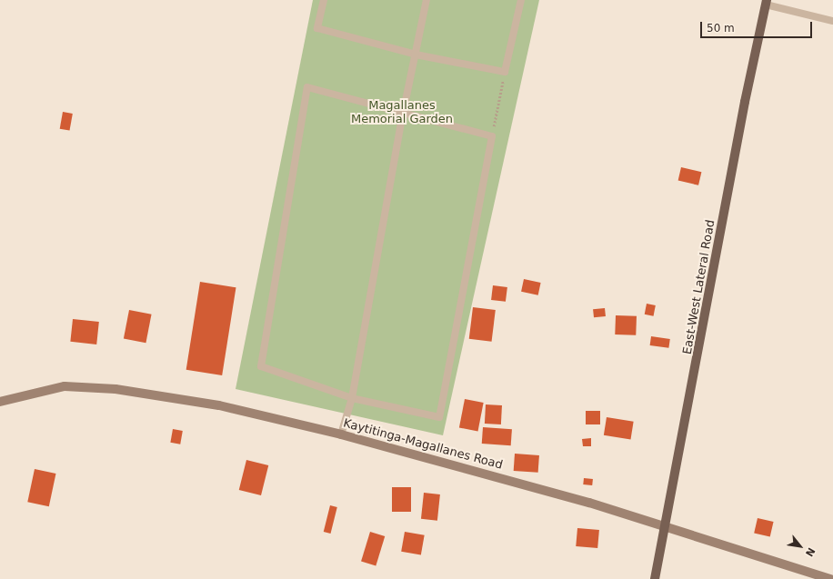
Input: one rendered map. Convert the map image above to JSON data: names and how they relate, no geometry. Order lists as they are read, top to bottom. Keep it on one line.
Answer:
{"streets":{"main road":["East-West Lateral Road","Kaytitinga-Magallanes Road"]},"crossings":[["East-West Lateral Road","Kaytitinga-Magallanes Road"]],"parks":["Magallanes Memorial Garden"],"scale_bar":"50 m","north":"bottom right"}
